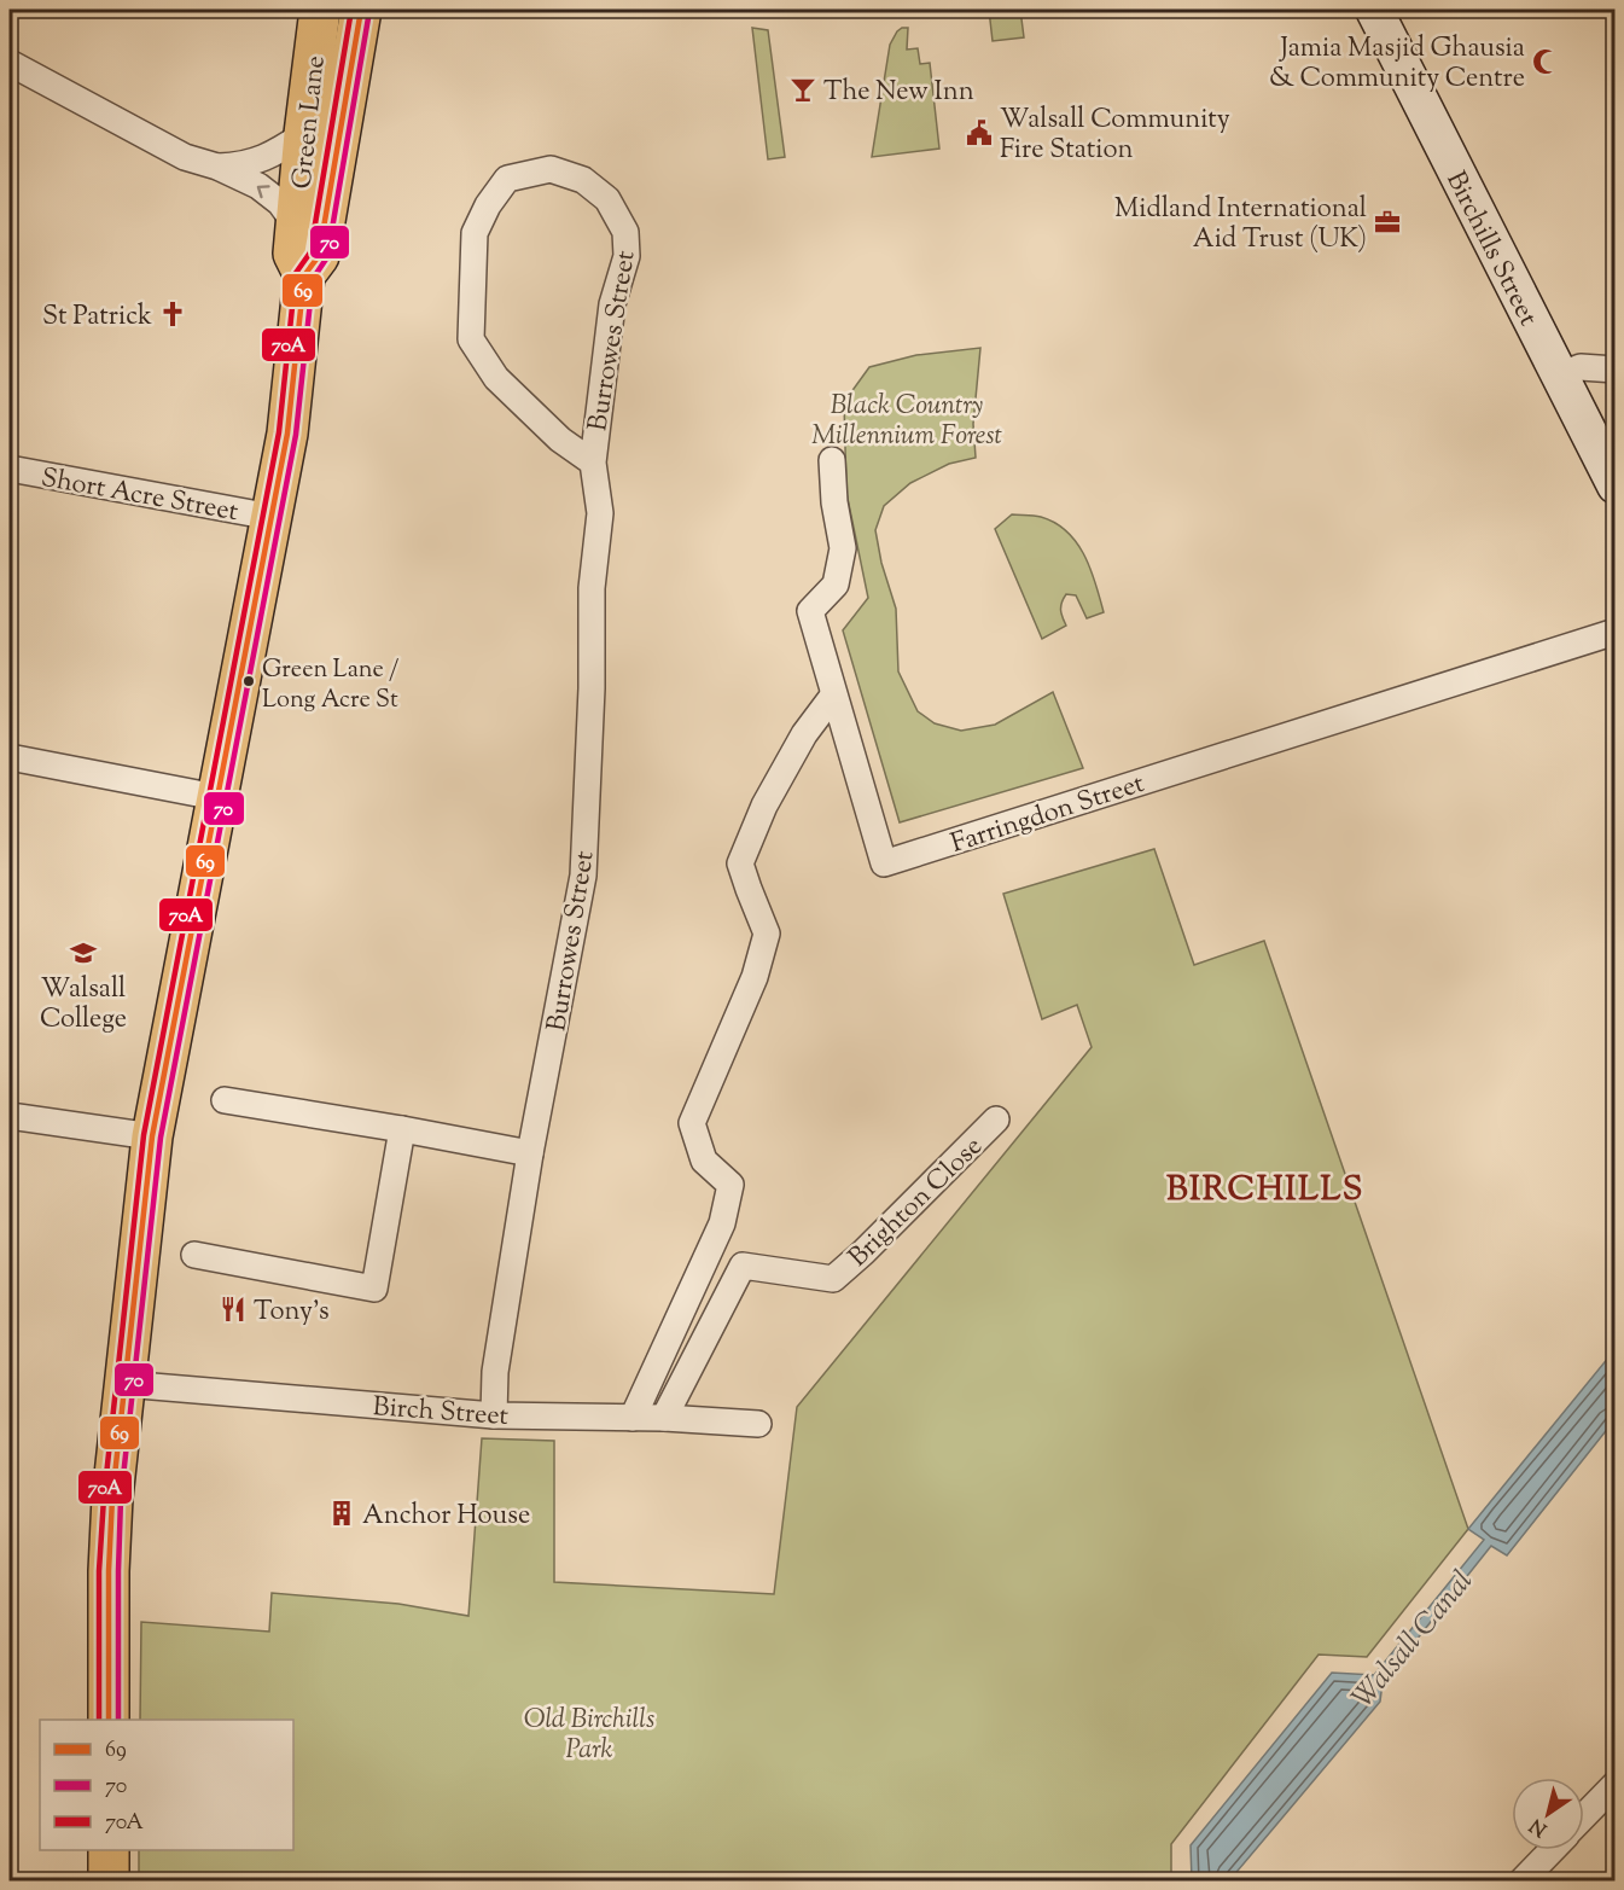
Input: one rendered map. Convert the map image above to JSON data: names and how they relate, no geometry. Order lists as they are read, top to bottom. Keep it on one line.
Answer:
{"streets":{"highway":["Green Lane"],"street":["Birchills Street","Burrowes Street","Short Acre Street","Farringdon Street","Brighton Close","Birch Street"]},"crossings":[["Green Lane","Short Acre Street"],["Green Lane","Birch Street"],["Burrowes Street","Birch Street"],["Brighton Close","Birch Street"]],"districts":["BIRCHILLS"],"water":["Walsall Canal"],"parks":["Black Country Millennium Forest","Old Birchills Park"],"places":{"mosque":["Jamia Masjid Ghausia & Community Centre"],"bar":["The New Inn"],"public building":["Walsall Community Fire Station"],"office":["Midland International Aid Trust (UK)"],"church":["St Patrick"],"other":["Green Lane / Long Acre St"],"school or university":["Walsall College"],"restaurant":["Tony's"],"building":["Anchor House"]},"lines":["transit line 69","transit line 70A","transit line 70"],"legend":["69","70","70A"],"north":"bottom left"}
